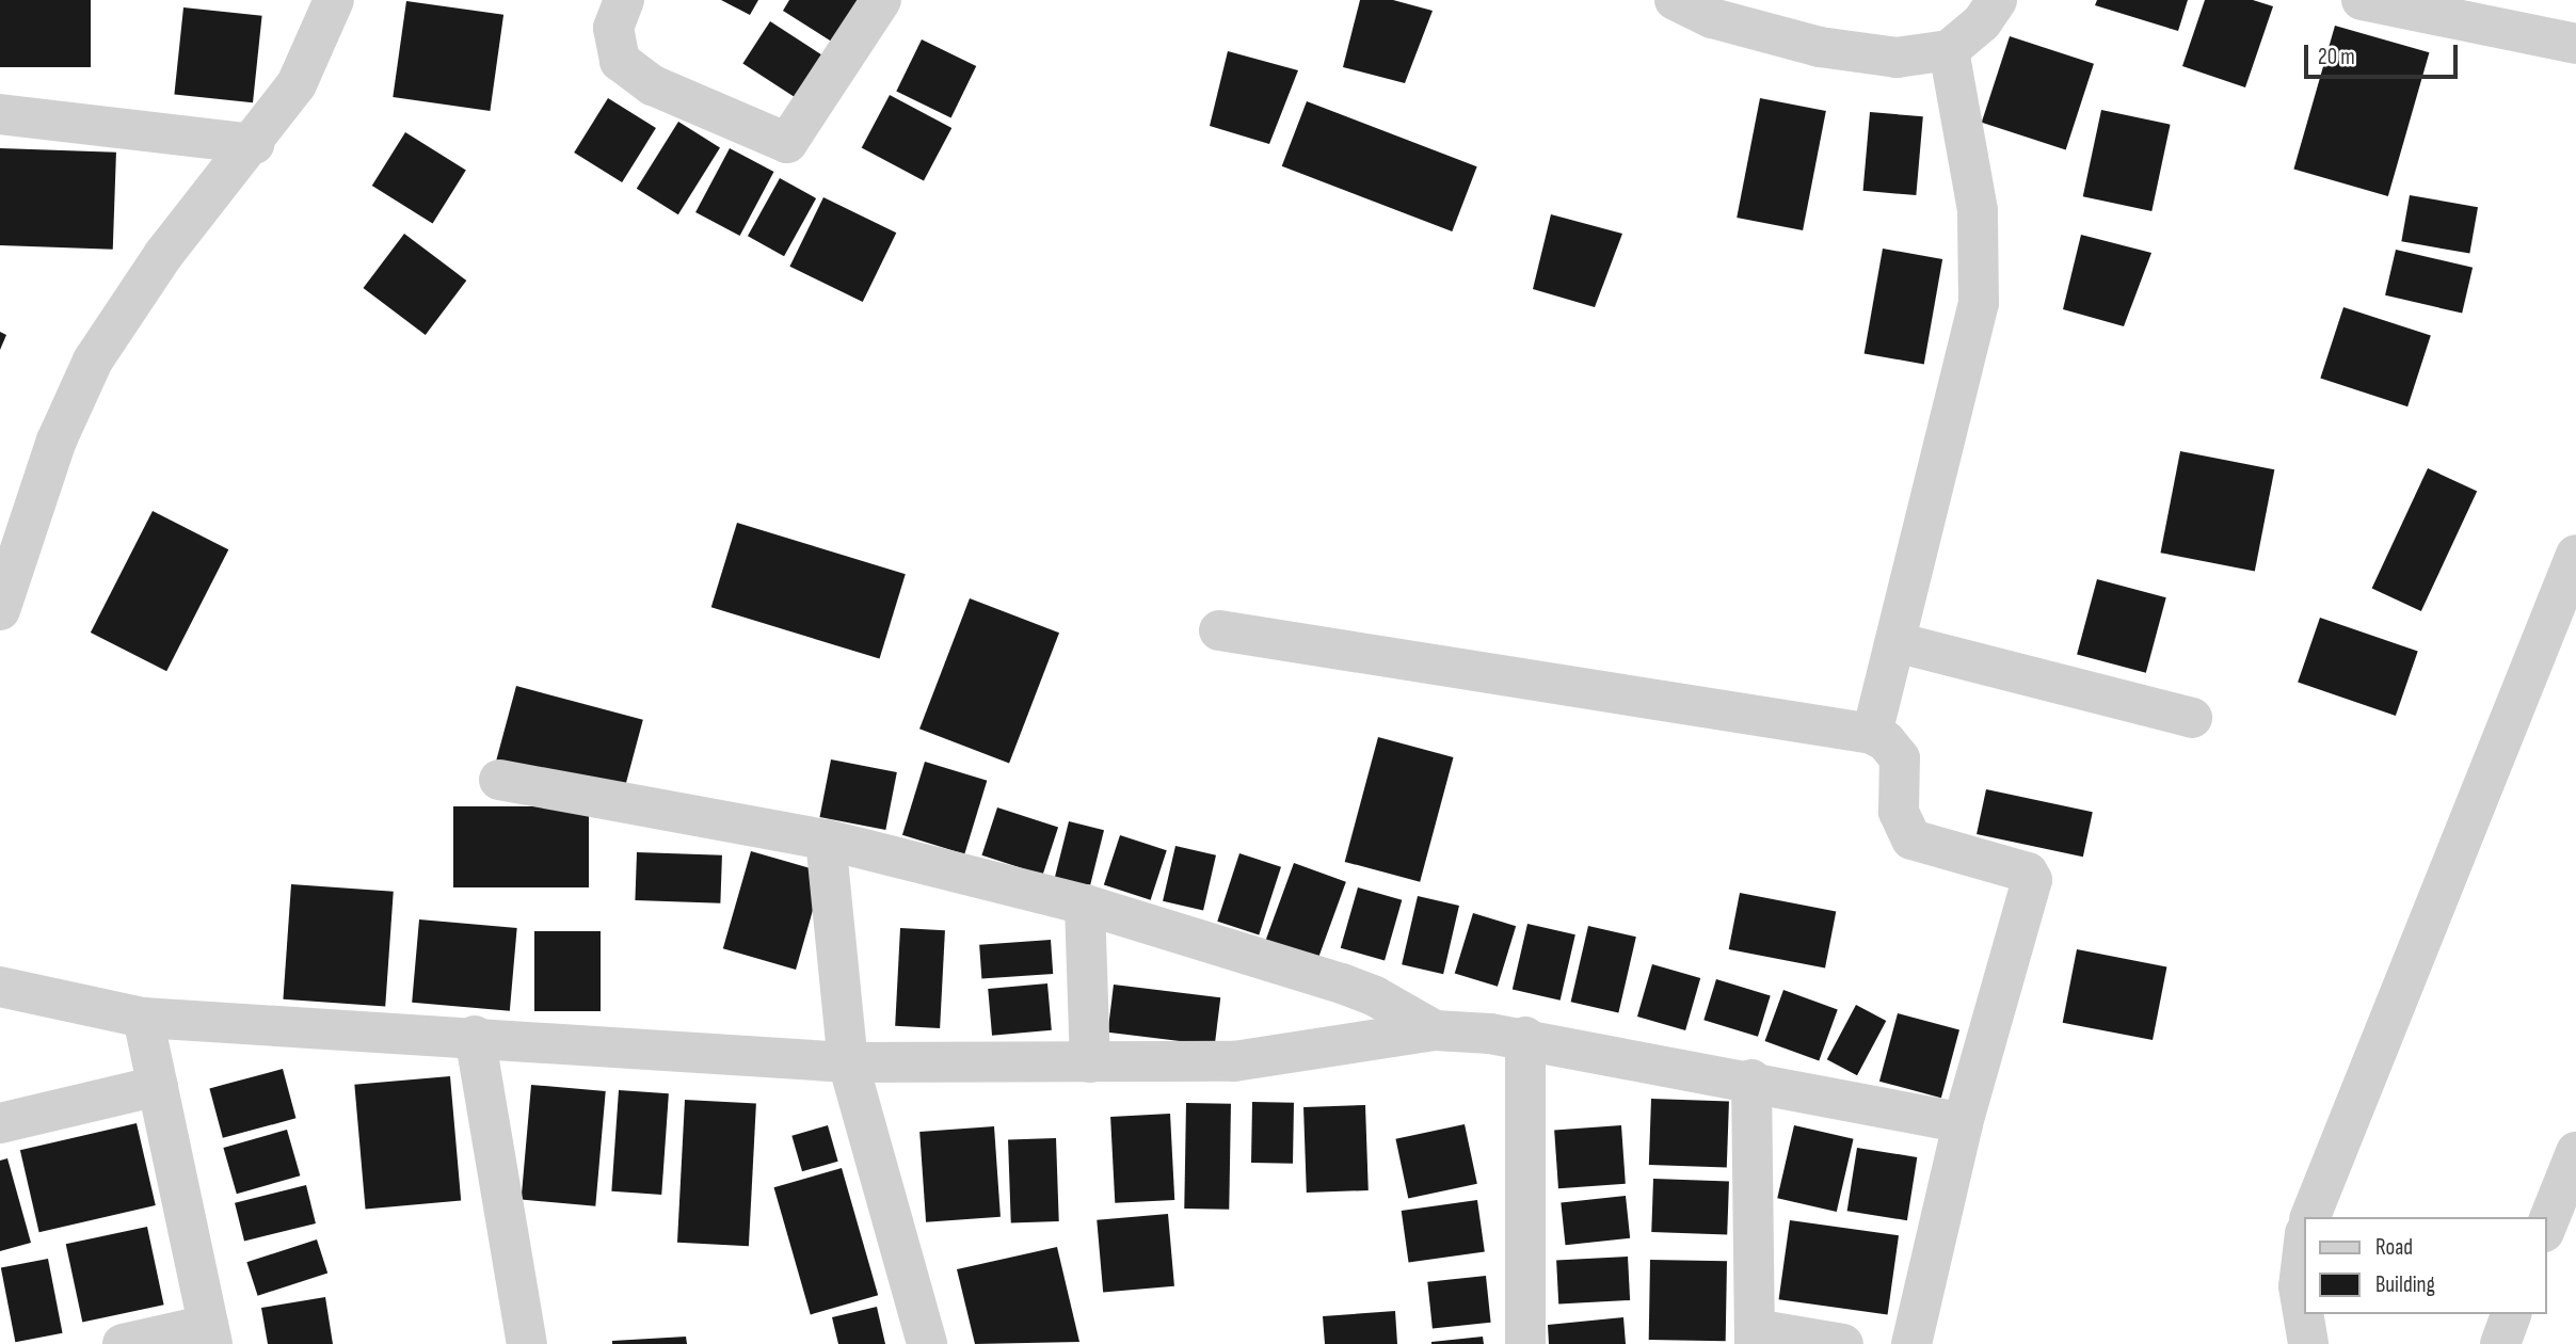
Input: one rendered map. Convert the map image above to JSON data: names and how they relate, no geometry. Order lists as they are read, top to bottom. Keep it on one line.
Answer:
{"legend":["Road","Building"],"scale_bar":"20 m"}
